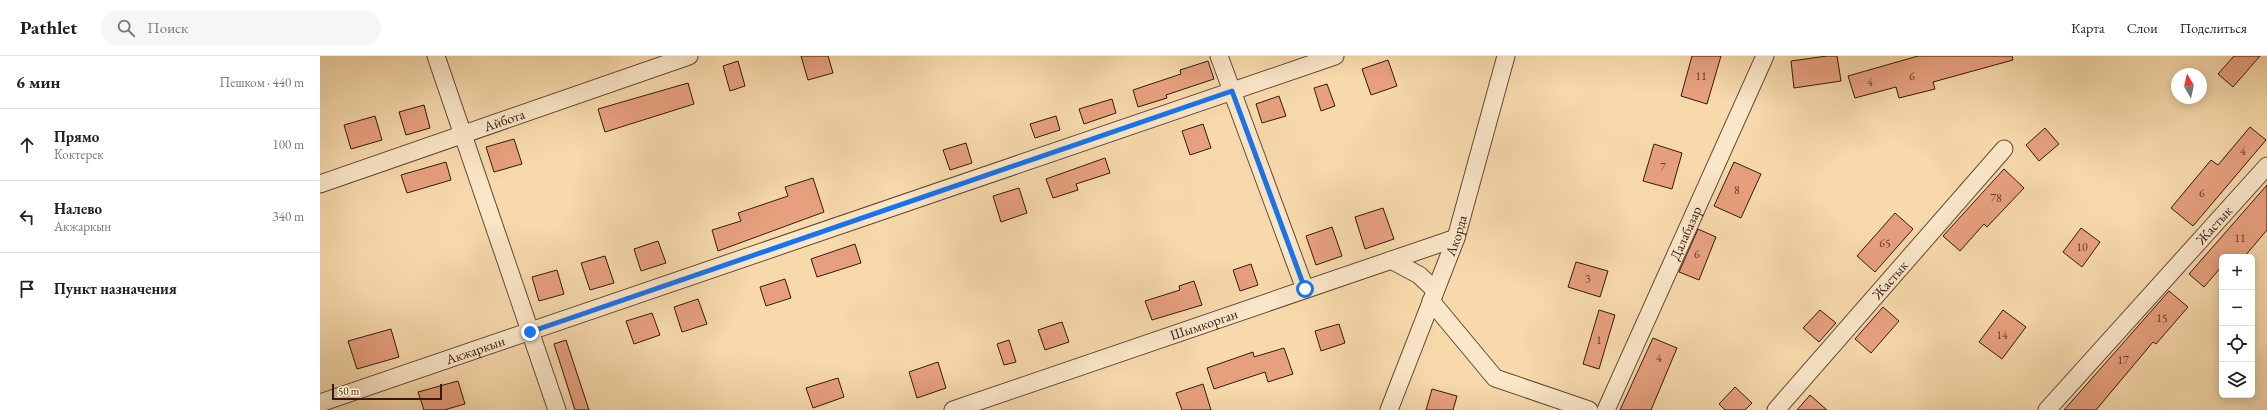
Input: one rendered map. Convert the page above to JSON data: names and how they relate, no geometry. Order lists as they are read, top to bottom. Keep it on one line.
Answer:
{"streets":{"street":["Айбота","Жастык","Далабазар","Акорда","Шымкорган","Акжаркын"]},"crossings":[["Акорда","Шымкорган"]],"house_numbers":["11","6","4","4","7","8","6","78","11","65","10","6","3","15","14","1","4","17"],"scale_bar":"50 m","north":"top","page":{"header":"Pathlet","search":"Поиск","nav":["Карта","Слои","Поделиться"],"heading":["6 мин","Пешком · 440 m"],"list":[["Прямо","Коктерек","100 m"],["Налево","Акжаркын","340 m"],"Пункт назначения"],"map_buttons":["+","−"],"scale":"50 m"}}
